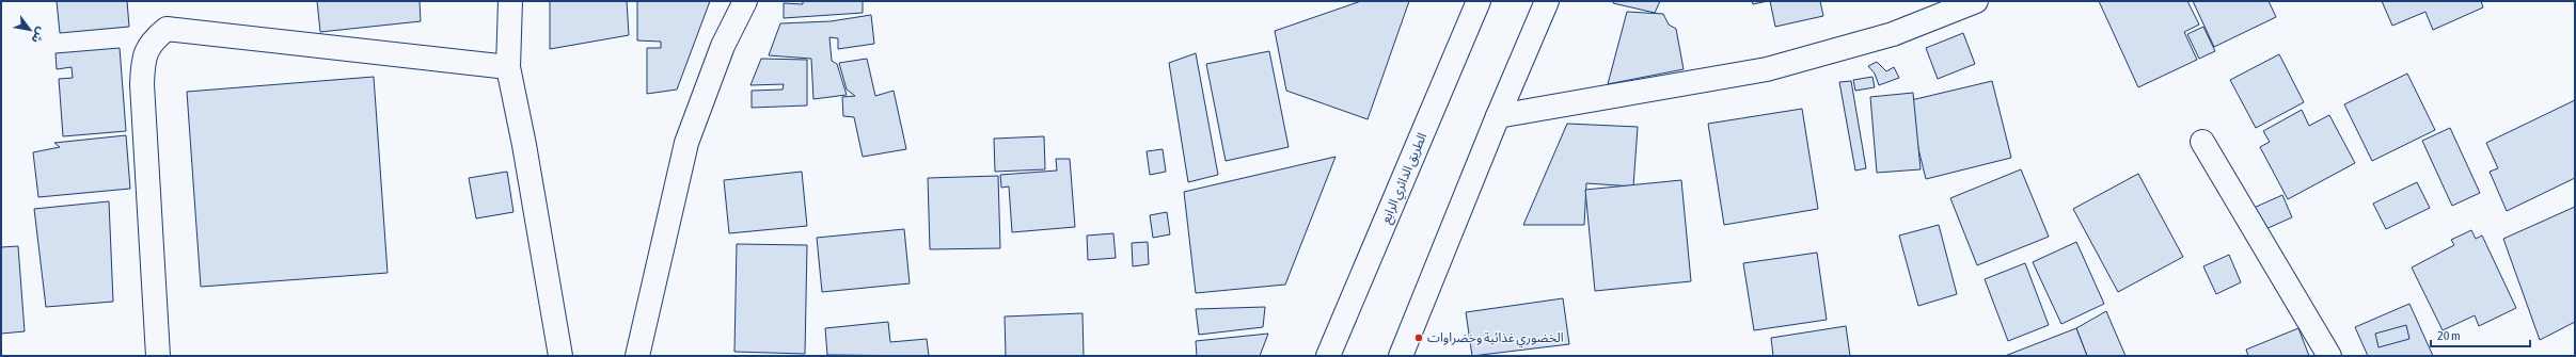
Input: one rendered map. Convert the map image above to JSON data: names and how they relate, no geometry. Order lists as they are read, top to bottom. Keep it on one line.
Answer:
{"streets":{"street":["الطريق الدائري الرابع"]},"places":["الخضوري غذائية وخضراوات"],"scale_bar":"20 m","north":"bottom right"}
